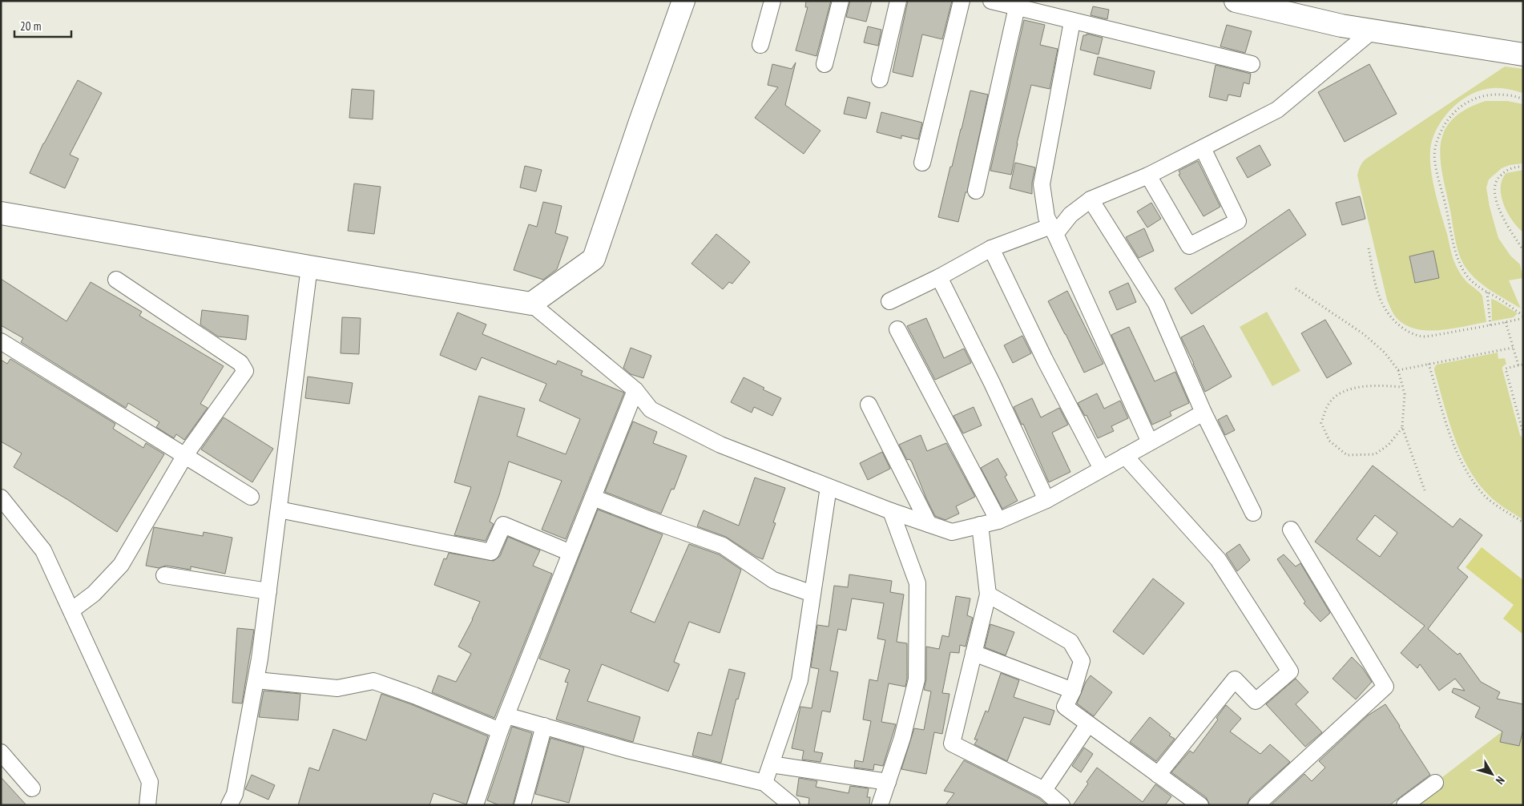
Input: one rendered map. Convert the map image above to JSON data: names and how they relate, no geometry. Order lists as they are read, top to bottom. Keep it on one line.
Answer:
{"scale_bar":"20 m","north":"bottom right"}
